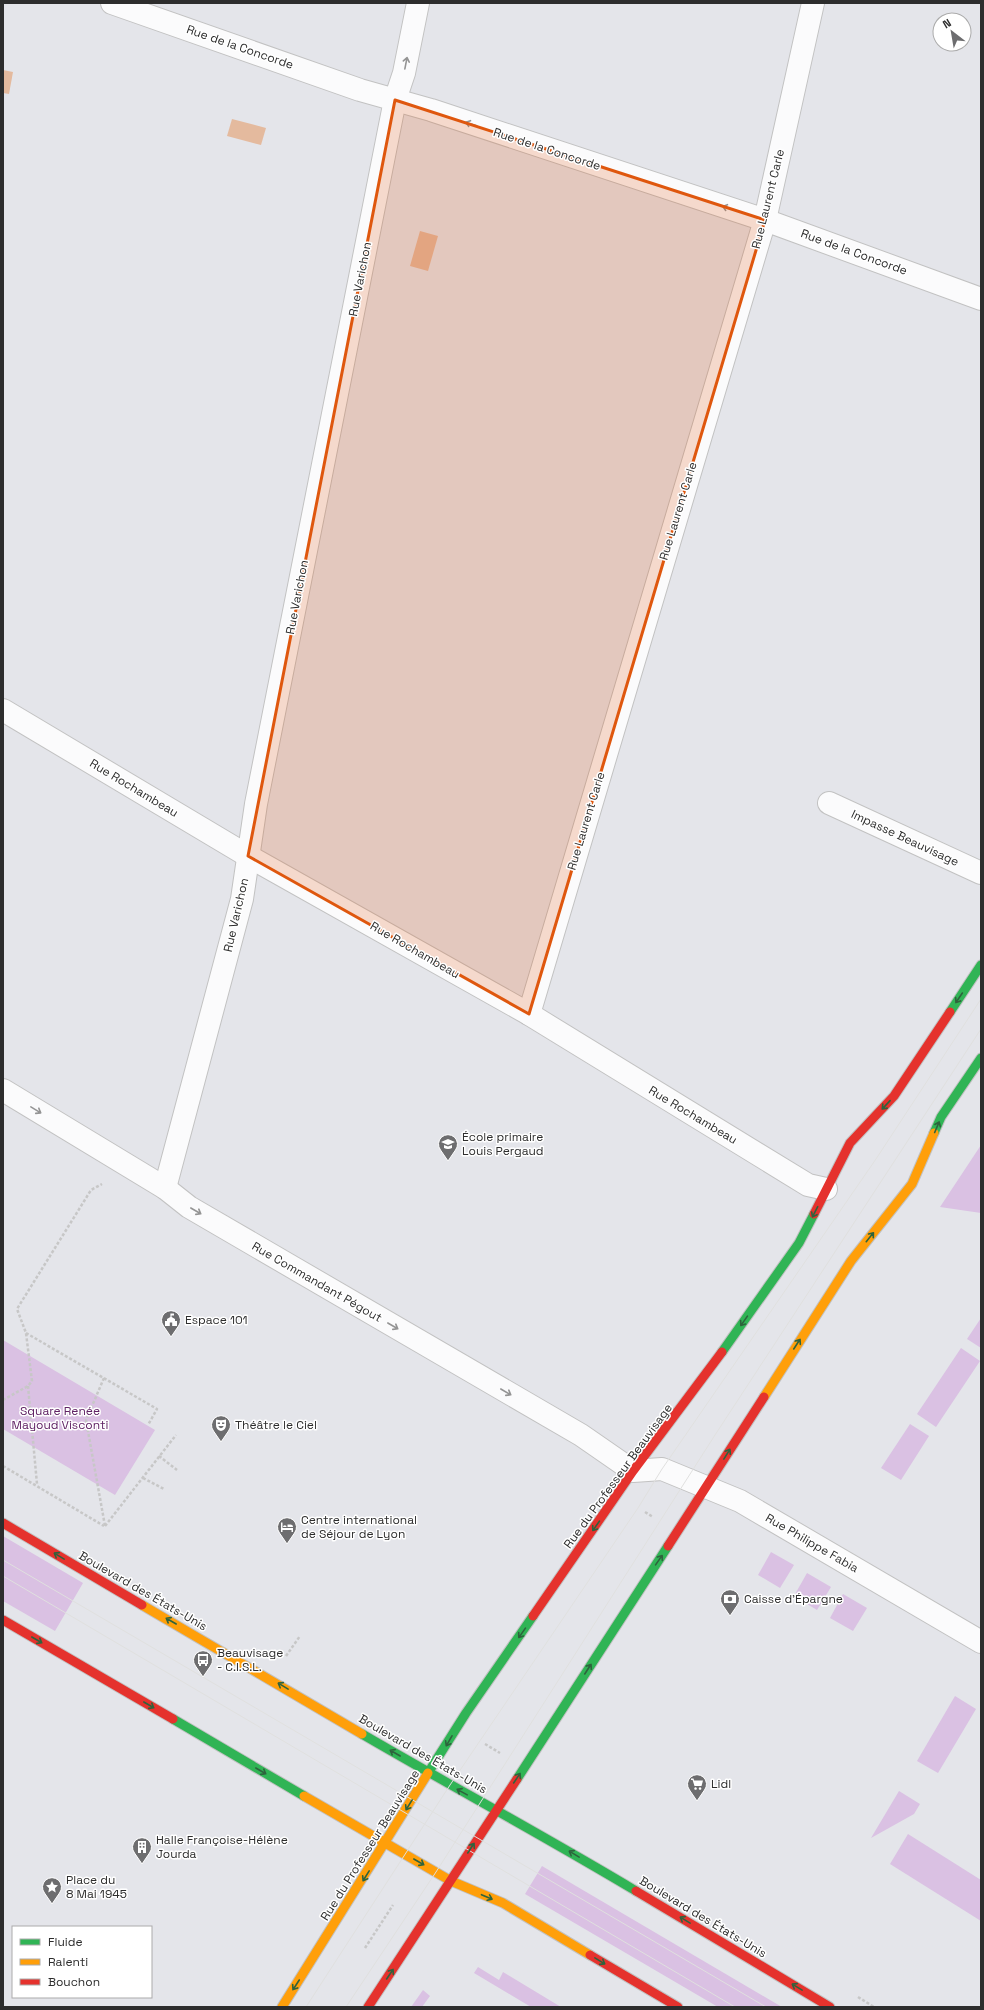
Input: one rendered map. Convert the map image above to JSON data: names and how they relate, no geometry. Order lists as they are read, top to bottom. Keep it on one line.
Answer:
{"streets":{"street":["Rue de la Concorde","Rue Laurent Carle","Rue Varichon","Rue Rochambeau","Impasse Beauvisage","Rue Commandant Pégout","Rue du Professeur Beauvisage","Rue Philippe Fabia","Boulevard des États-Unis"]},"crossings":[["Rue de la Concorde","Rue Laurent Carle"],["Rue de la Concorde","Rue Varichon"],["Rue Laurent Carle","Rue Rochambeau"],["Rue Varichon","Rue Rochambeau"],["Rue Varichon","Rue Commandant Pégout"],["Rue Rochambeau","Rue du Professeur Beauvisage"],["Rue Commandant Pégout","Rue du Professeur Beauvisage"],["Rue Commandant Pégout","Rue Philippe Fabia"],["Rue du Professeur Beauvisage","Rue Philippe Fabia"],["Rue du Professeur Beauvisage","Boulevard des États-Unis"]],"one_way":["Rue de la Concorde","Rue Commandant Pégout","Boulevard des États-Unis"],"parks":["Square Renée Mayoud Visconti"],"places":{"school or university":["École primaire Louis Pergaud"],"public building":["Espace 101"],"theatre":["Théâtre le Ciel"],"hotel":["Centre international de Séjour de Lyon"],"bank":["Caisse d'Épargne"],"bus stop":["Beauvisage - C.I.S.L."],"supermarket":["Lidl"],"building":["Halle Françoise-Hélène Jourda"],"place":["Place du 8 Mai 1945"]},"legend":["Fluide","Ralenti","Bouchon"],"north":"top left"}
